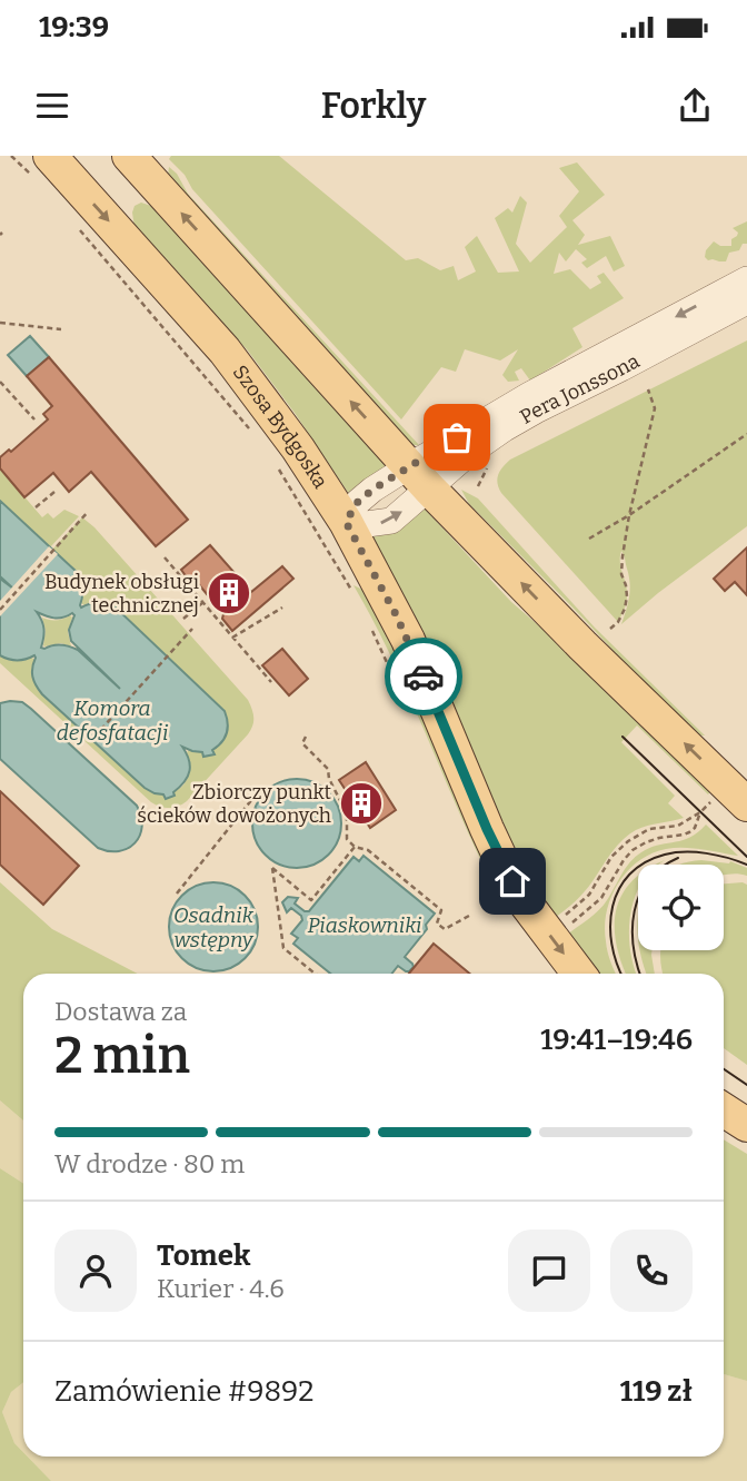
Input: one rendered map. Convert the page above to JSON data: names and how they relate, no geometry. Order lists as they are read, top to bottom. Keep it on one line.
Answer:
{"streets":{"main road":["Szosa Bydgoska"],"street":["Pera Jonssona"]},"crossings":[["Pera Jonssona","Szosa Bydgoska"]],"water":["Komora defosfatacji","Osadnik wstępny","Piaskowniki"],"places":{"building":["Budynek obsługi technicznej","Zbiorczy punkt ścieków dowożonych"]},"page":{"status":"19:39","header":"Forkly","heading":["2 min","Dostawa za","19:41–19:46"],"panel":["Tomek","Kurier · 4.6","Zamówienie #9892","119 zł"],"bar":"W drodze · 80 m"}}
